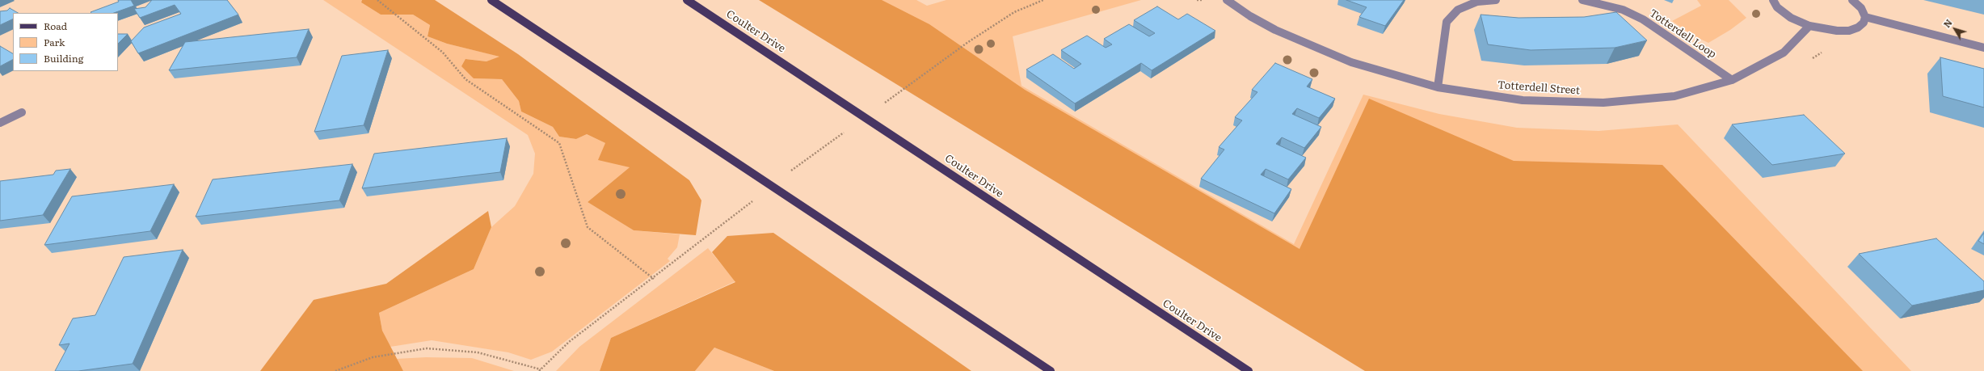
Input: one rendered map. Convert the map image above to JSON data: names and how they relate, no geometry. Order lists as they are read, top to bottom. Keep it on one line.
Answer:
{"streets":{"main road":["Coulter Drive"],"street":["Totterdell Loop","Totterdell Street"]},"crossings":[["Totterdell Loop","Totterdell Street"]],"legend":["Road","Park","Building"],"north":"top left"}
